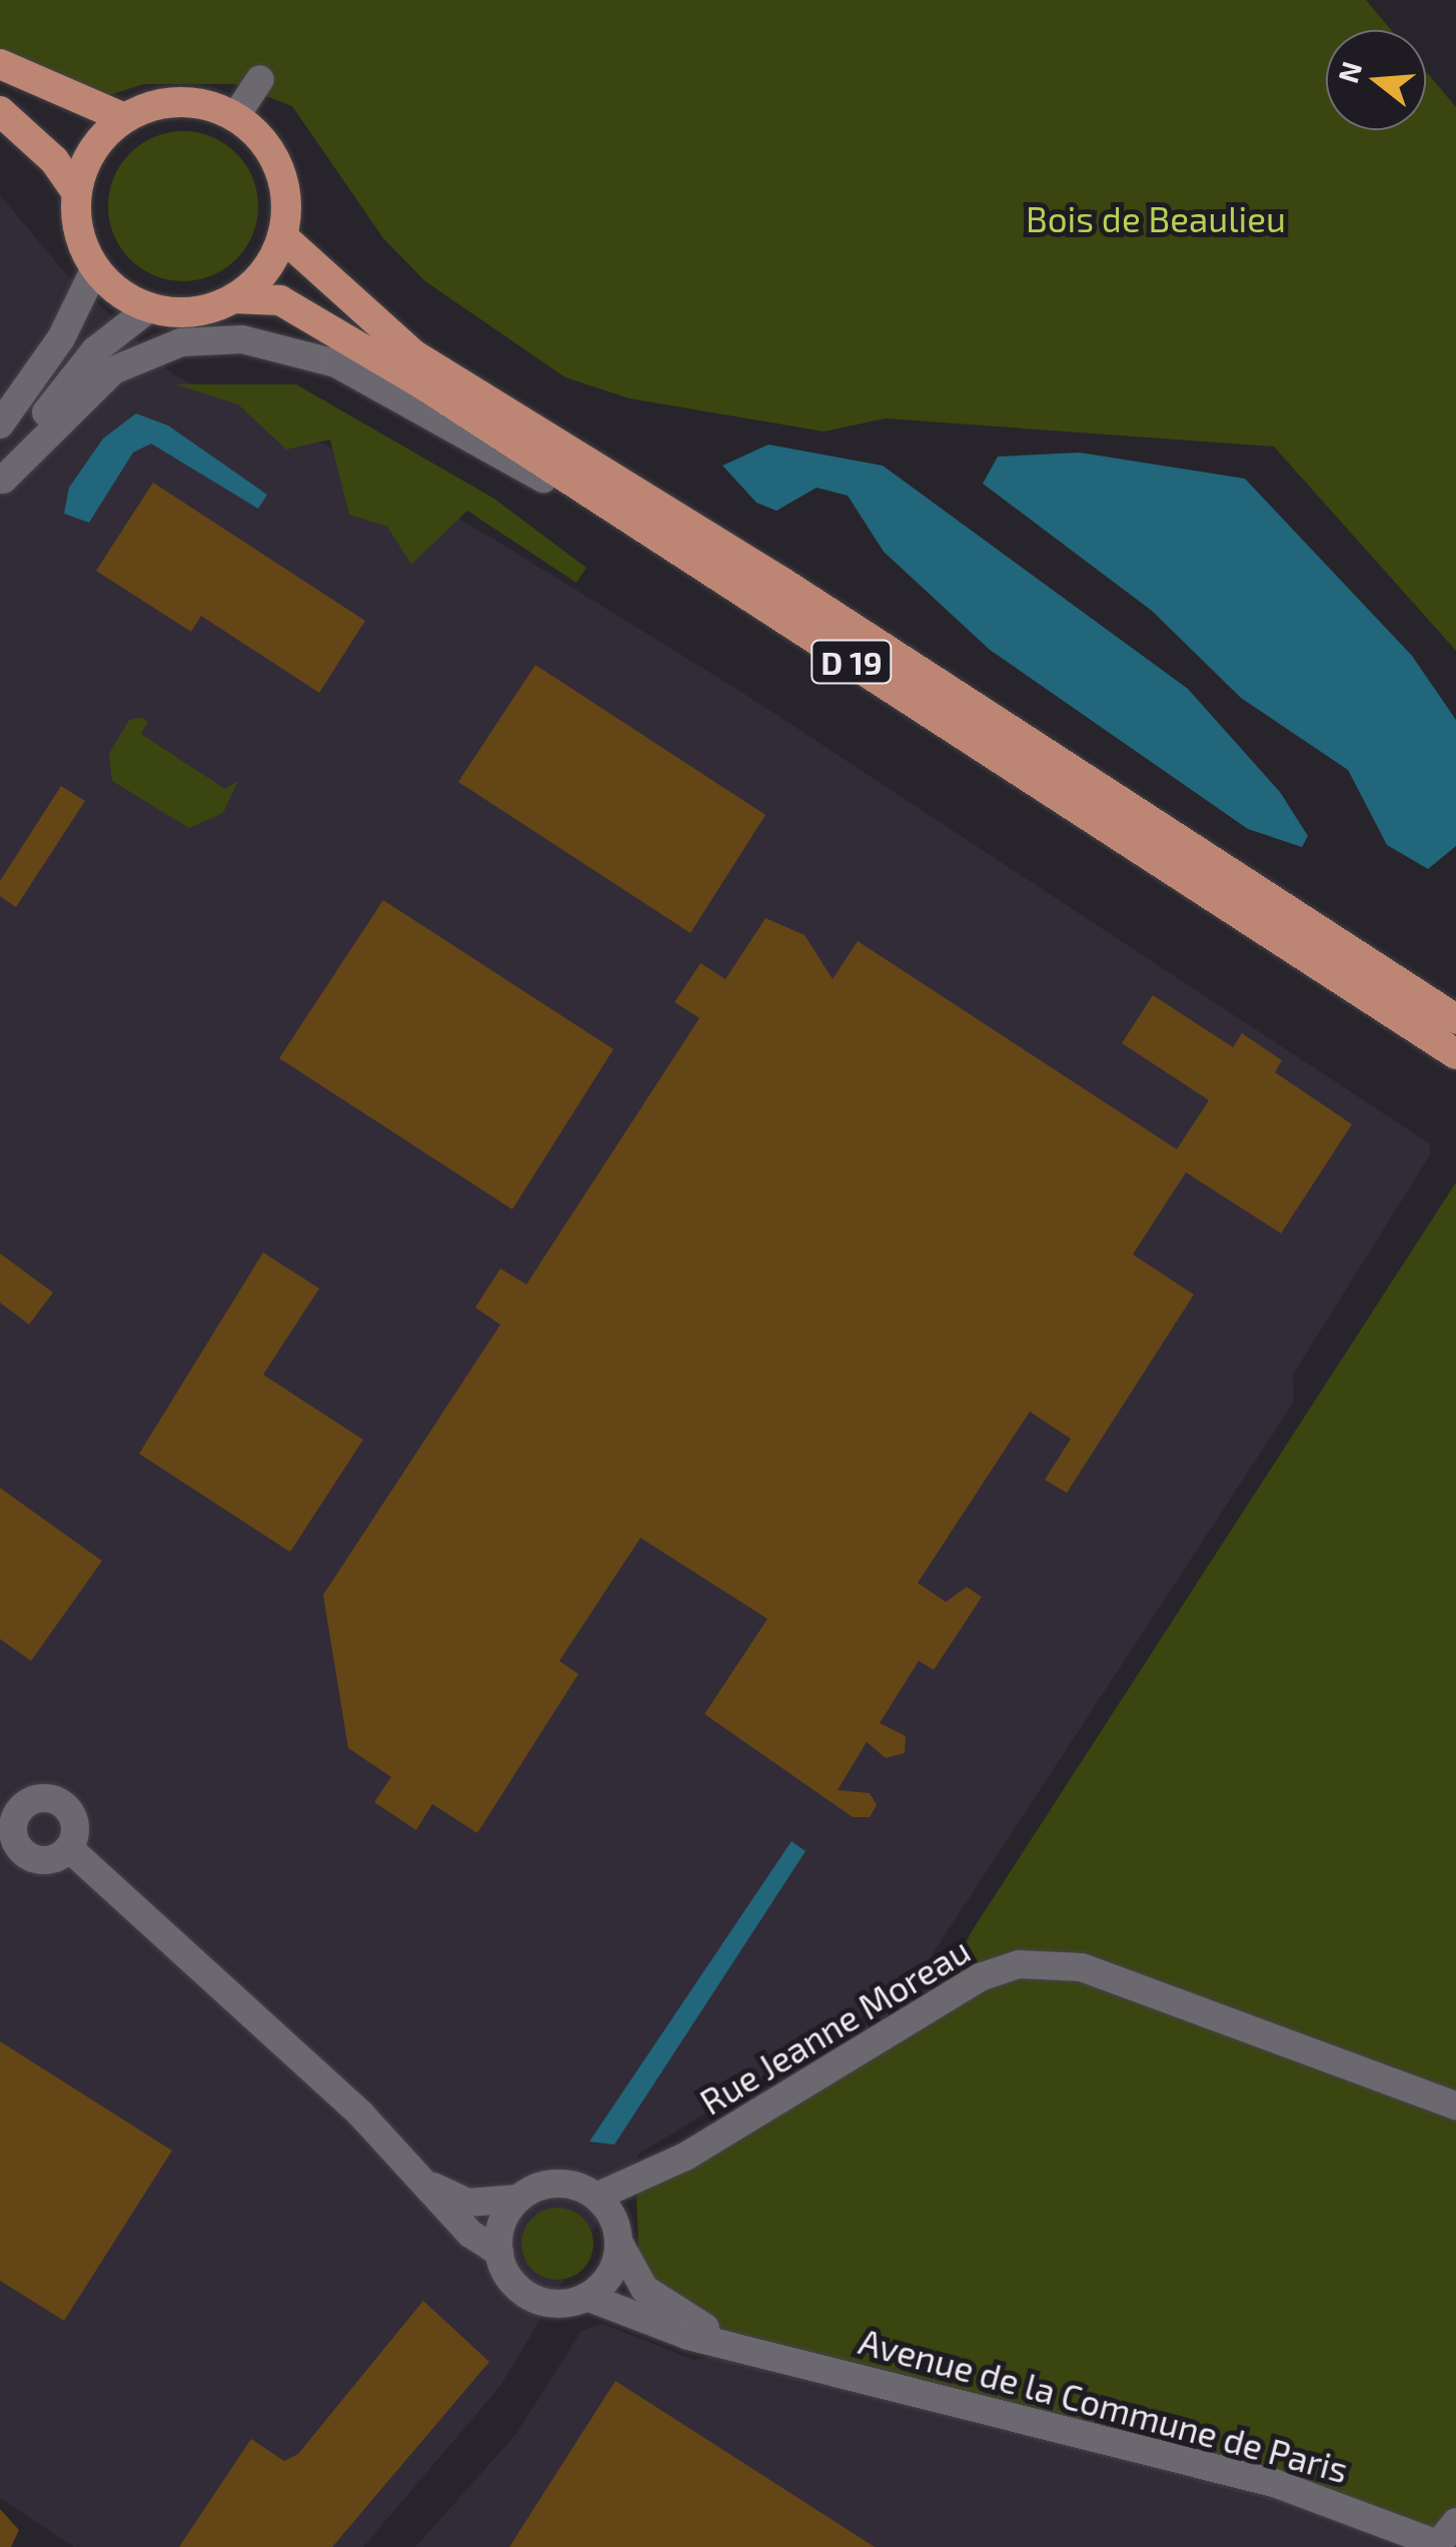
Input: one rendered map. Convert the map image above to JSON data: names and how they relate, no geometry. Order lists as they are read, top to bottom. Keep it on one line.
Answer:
{"streets":{"main road":["D 19"],"street":["Rue Jeanne Moreau","Avenue de la Commune de Paris"]},"crossings":[["Rue Jeanne Moreau","Avenue de la Commune de Paris"]],"parks":["Bois de Beaulieu"],"north":"left"}
